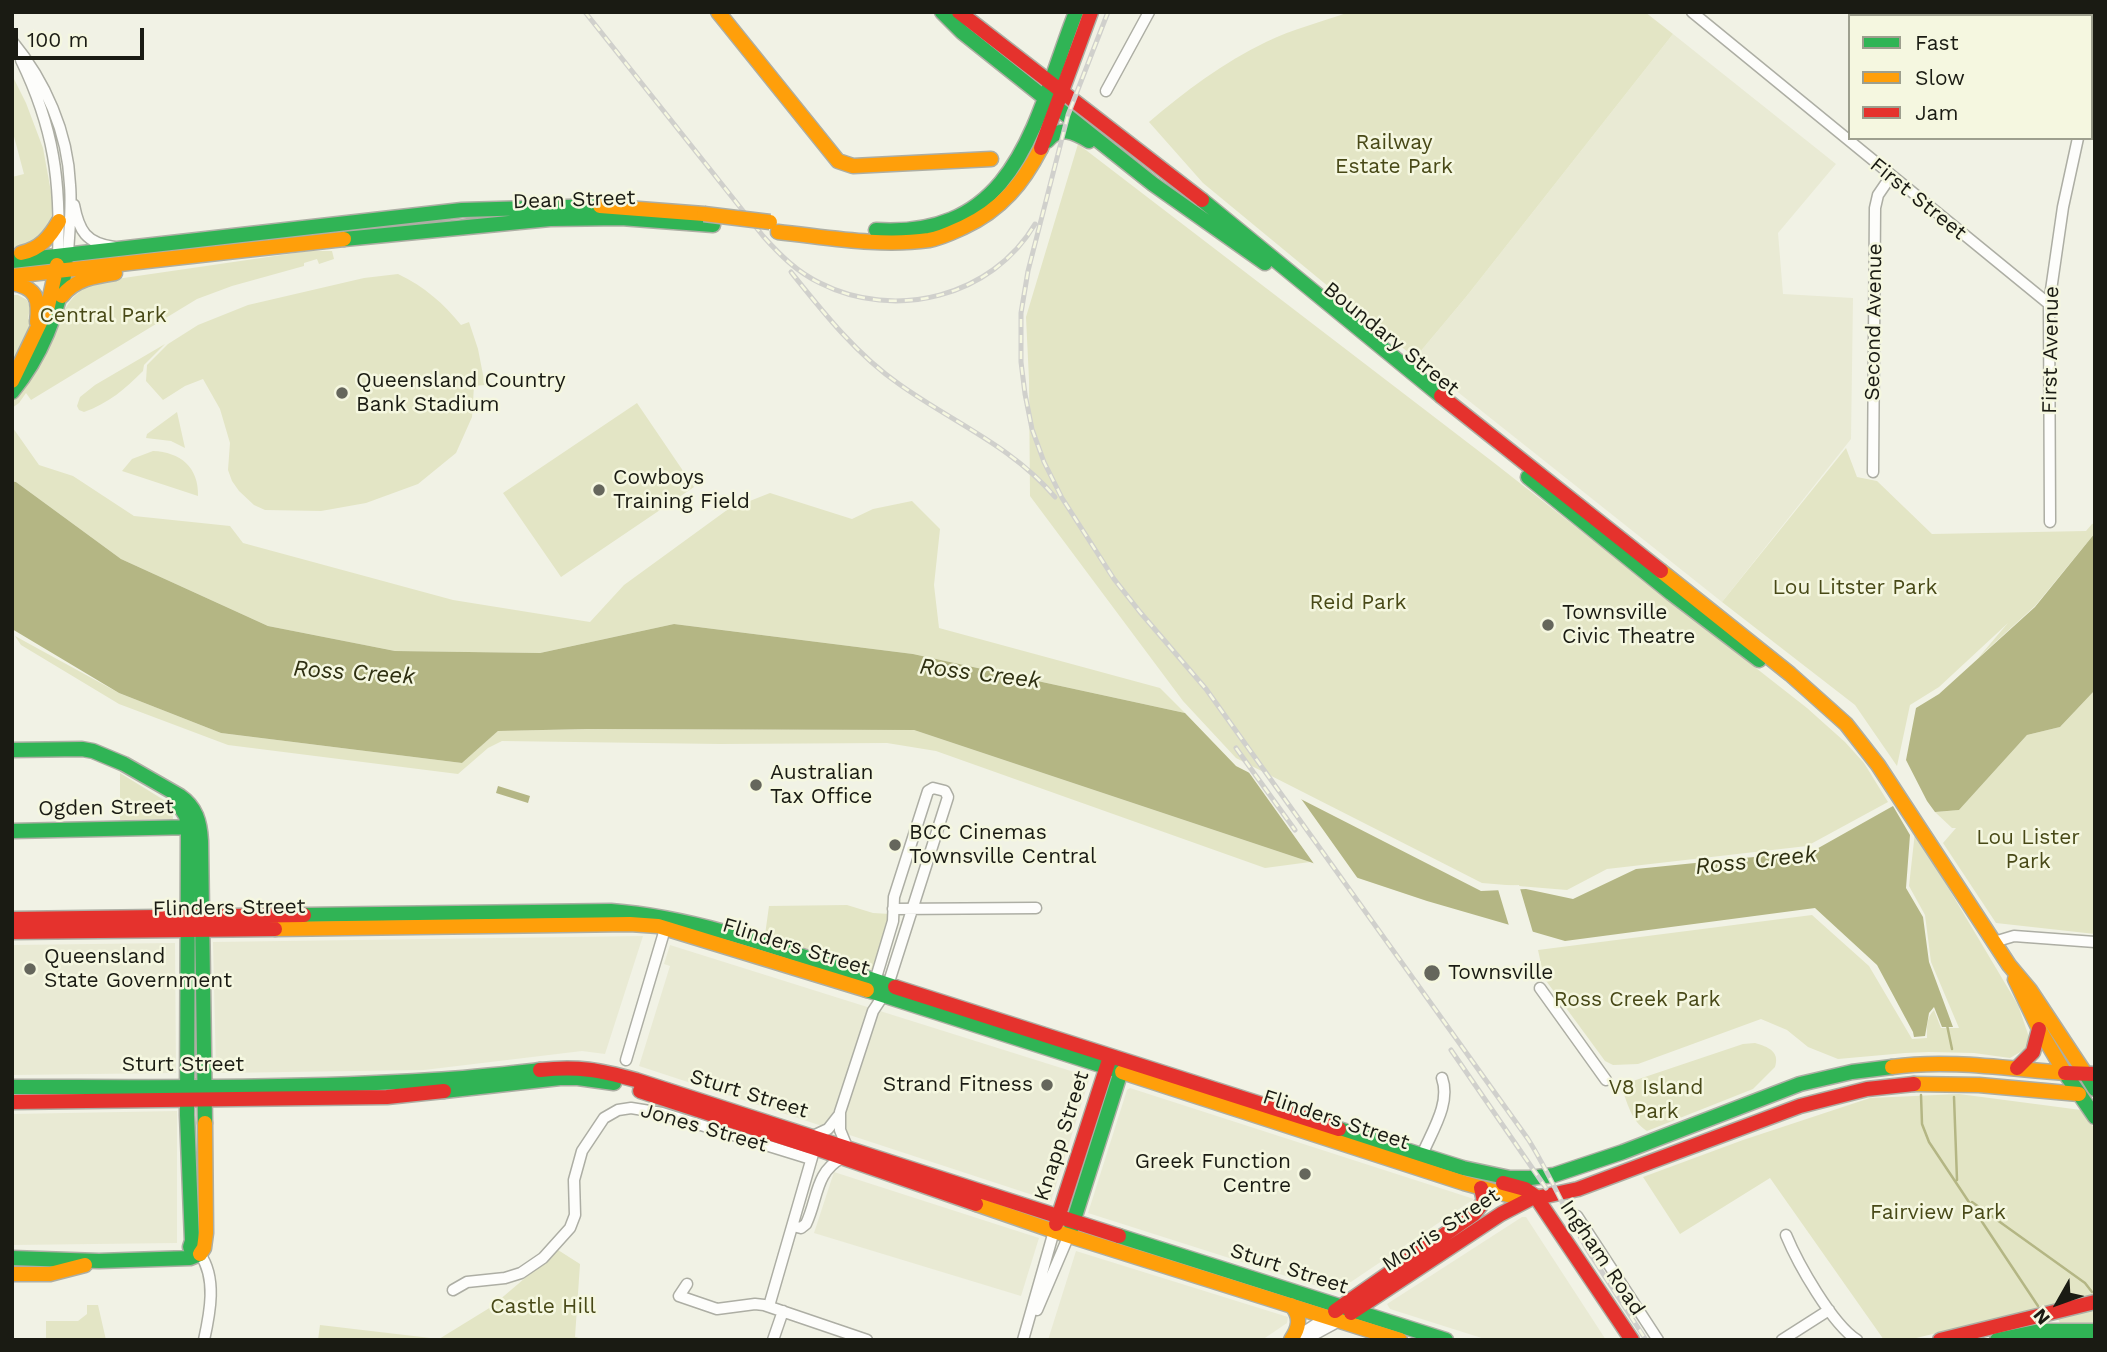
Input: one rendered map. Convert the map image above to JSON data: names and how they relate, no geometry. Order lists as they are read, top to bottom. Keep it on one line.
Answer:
{"streets":{"main road":["Dean Street","Boundary Street","Ogden Street","Flinders Street","Sturt Street","Knapp Street","Morris Street","Ingham Road"],"street":["First Street","Second Avenue","First Avenue","Jones Street"]},"crossings":[["First Street","Second Avenue"],["First Street","First Avenue"],["Dean Street","Boundary Street"],["Flinders Street","Knapp Street"],["Flinders Street","Morris Street"],["Flinders Street","Ingham Road"],["Sturt Street","Jones Street"],["Sturt Street","Knapp Street"],["Sturt Street","Morris Street"],["Morris Street","Ingham Road"]],"water":["Ross Creek"],"parks":["Railway Estate Park","Central Park","Lou Litster Park","Reid Park","Lou Lister Park","Ross Creek Park","V8 Island Park","Fairview Park","Castle Hill"],"places":["Queensland Country Bank Stadium","Cowboys Training Field","Townsville Civic Theatre","Australian Tax Office","BCC Cinemas Townsville Central","Queensland State Government","Townsville","Strand Fitness","Greek Function Centre"],"legend":["Fast","Slow","Jam"],"scale_bar":"100 m","north":"bottom left"}
